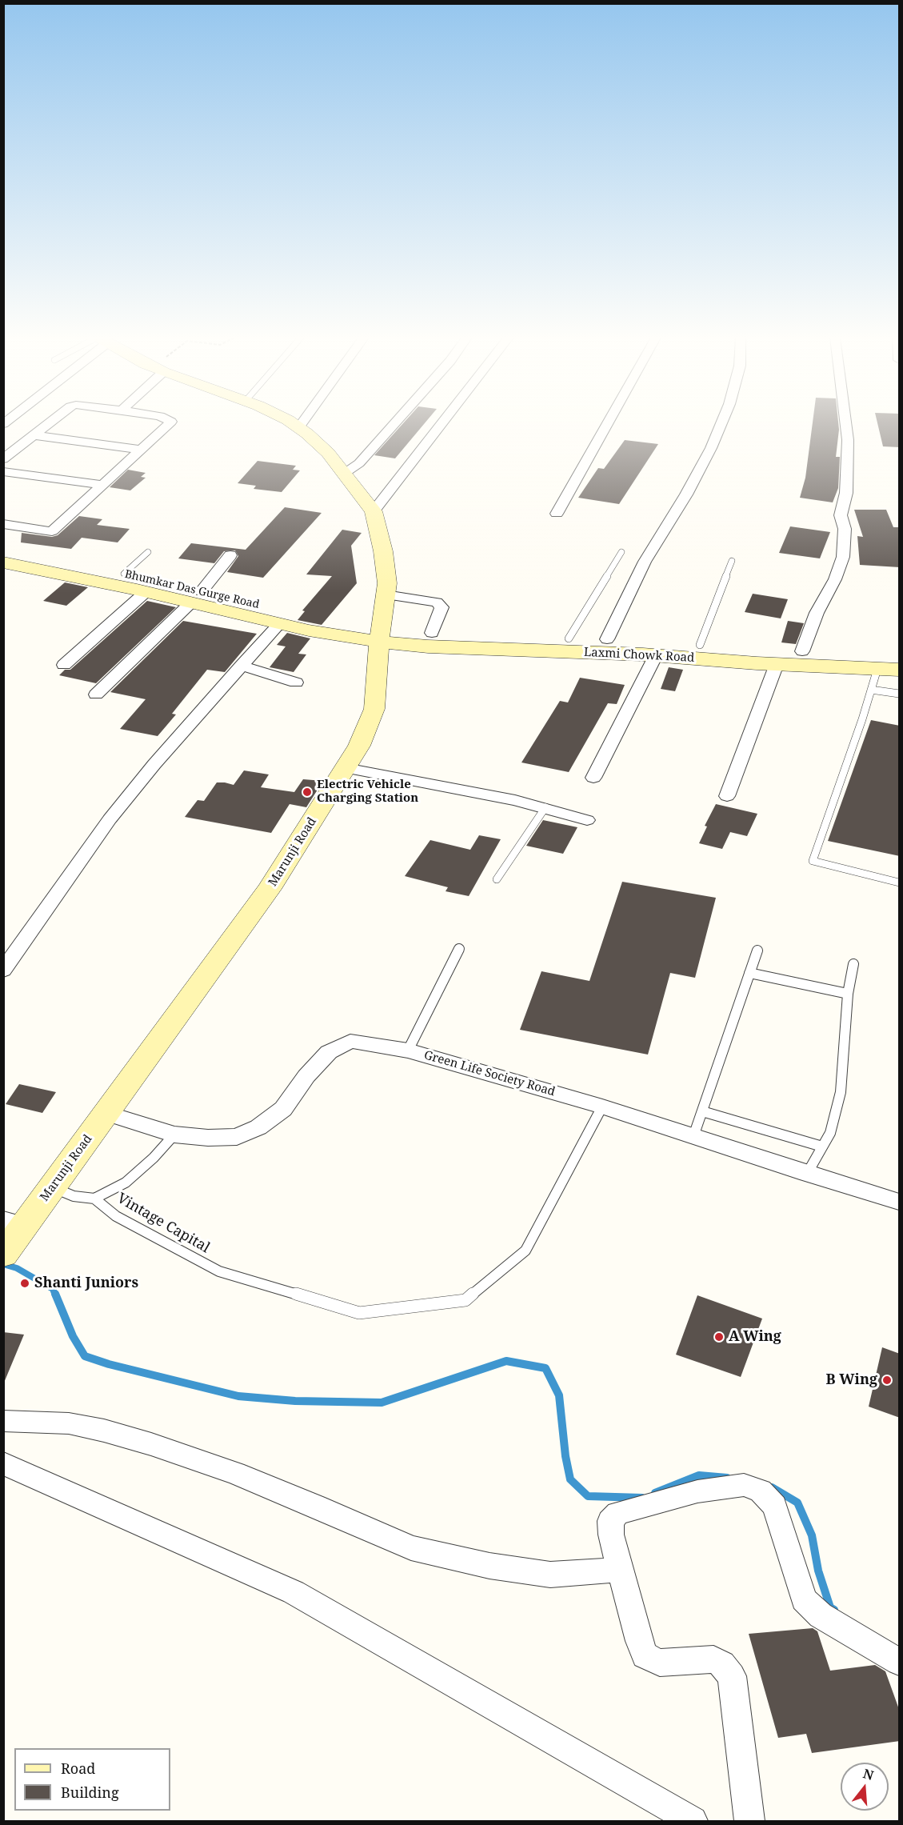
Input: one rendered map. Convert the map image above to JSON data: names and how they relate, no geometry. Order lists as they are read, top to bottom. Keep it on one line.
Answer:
{"streets":{"main road":["Bhumkar Das Gurge Road","Laxmi Chowk Road","Marunji Road"],"street":["Green Life Society Road"],"lane":["Vintage Capital"]},"crossings":[["Bhumkar Das Gurge Road","Laxmi Chowk Road"],["Bhumkar Das Gurge Road","Marunji Road"],["Laxmi Chowk Road","Marunji Road"],["Marunji Road","Green Life Society Road"],["Marunji Road","Vintage Capital"],["Green Life Society Road","Vintage Capital"]],"places":["Electric Vehicle Charging Station","Shanti Juniors","A Wing","B Wing"],"legend":["Road","Building"],"north":"top"}
